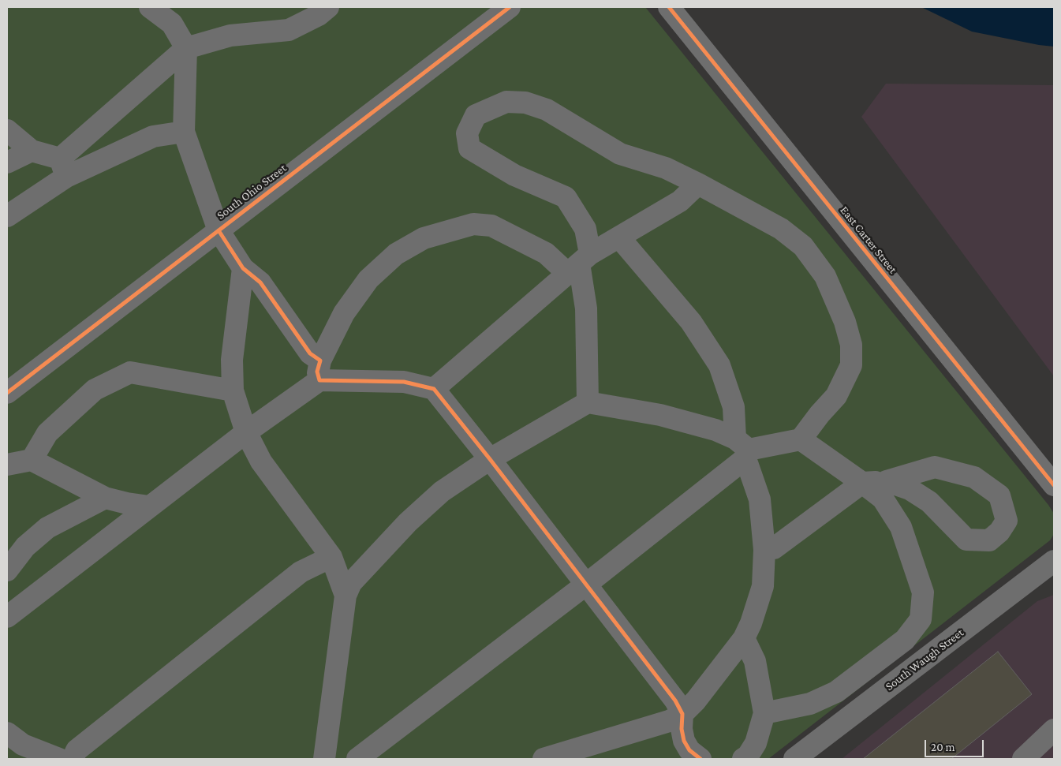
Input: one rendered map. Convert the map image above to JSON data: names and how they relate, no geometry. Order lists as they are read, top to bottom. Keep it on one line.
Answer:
{"streets":{"street":["South Ohio Street","East Carter Street","South Waugh Street"]},"scale_bar":"20 m"}
